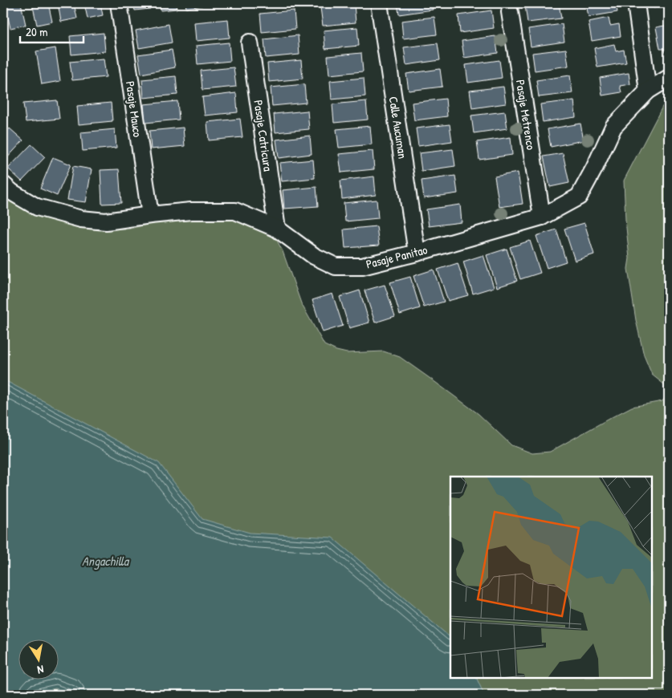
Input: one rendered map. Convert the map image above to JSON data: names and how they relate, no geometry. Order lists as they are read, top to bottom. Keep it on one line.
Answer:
{"streets":{"street":["Pasaje Mauco","Pasaje Metrenco","Calle Aucuman","Pasaje Catricura","Pasaje Panitao"]},"crossings":[["Pasaje Mauco","Pasaje Panitao"],["Pasaje Metrenco","Pasaje Panitao"],["Calle Aucuman","Pasaje Panitao"],["Pasaje Catricura","Pasaje Panitao"]],"water":["Angachilla"],"scale_bar":"20 m","north":"bottom"}
